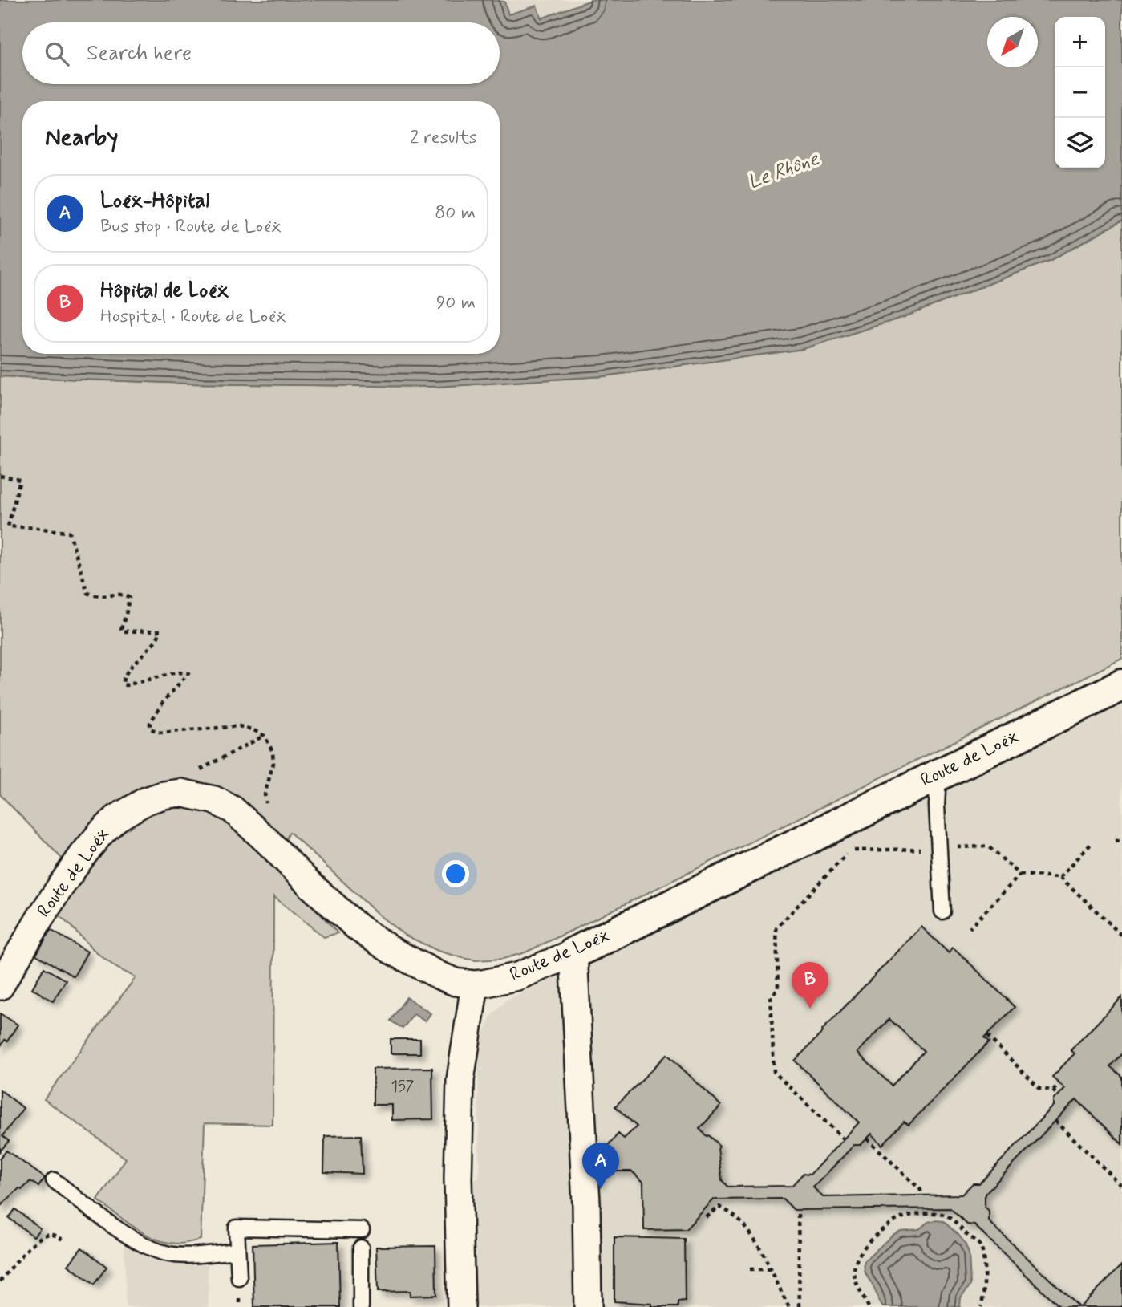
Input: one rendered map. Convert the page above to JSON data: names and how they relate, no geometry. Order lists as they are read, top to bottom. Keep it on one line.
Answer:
{"streets":{"street":["Route de Loëx"]},"water":["Le Rhône"],"house_numbers":["157"],"north":"bottom left","page":{"map_buttons":["+","−"],"search":"Search here","heading":["Nearby","2 results"],"list":[{"mark":"A","name":"Loëx-Hôpital","note":"Bus stop · Route de Loëx","value":"80 m"},{"mark":"B","name":"Hôpital de Loëx","note":"Hospital · Route de Loëx","value":"90 m"}],"pins":["B","A"]}}
